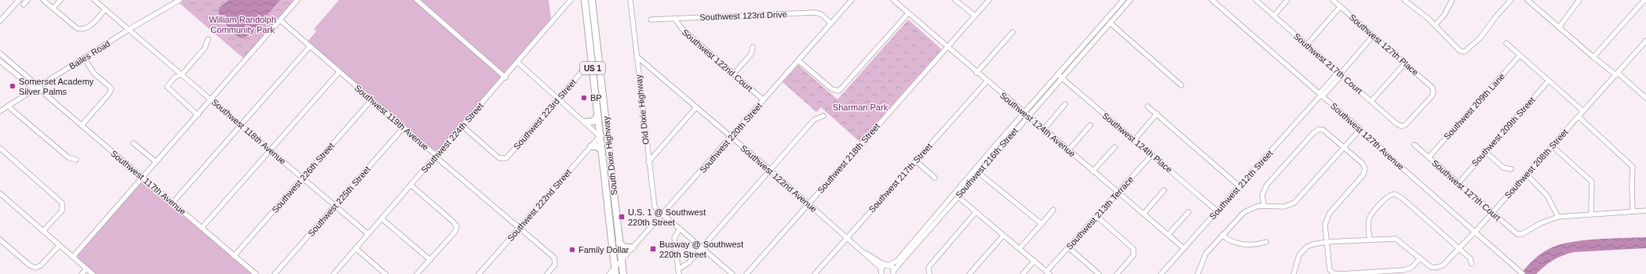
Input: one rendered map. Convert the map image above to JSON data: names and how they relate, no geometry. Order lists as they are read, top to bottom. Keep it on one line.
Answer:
{"streets":{"highway":["US 1","South Dixie Highway"],"street":["Southwest 123rd Drive","Southwest 127th Place","Bailes Road","Southwest 122nd Court","Southwest 217th Court","Southwest 209th Lane","Old Dixie Highway","Southwest 223rd Street","Southwest 119th Avenue","Southwest 124th Avenue","Southwest 118th Avenue","Southwest 209th Street","Southwest 127th Avenue","Southwest 224th Street","Southwest 220th Street","Southwest 124th Place","Southwest 218th Street","Southwest 216th Street","Southwest 208th Street","Southwest 226th Street","Southwest 217th Street","Southwest 122nd Avenue","Southwest 117th Avenue","Southwest 212th Street","Southwest 127th Court","Southwest 225th Street","Southwest 222nd Street","Southwest 213th Terrace"]},"crossings":[["Southwest 123rd Drive","Southwest 122nd Court"],["Southwest 123rd Drive","Southwest 220th Street"],["Southwest 127th Place","Southwest 217th Court"],["Southwest 127th Place","Southwest 212th Street"],["Bailes Road","Southwest 118th Avenue"],["Bailes Road","Southwest 117th Avenue"],["Southwest 122nd Court","Southwest 220th Street"],["Southwest 217th Court","Southwest 212th Street"],["Southwest 209th Lane","Southwest 127th Court"],["Old Dixie Highway","Southwest 220th Street"],["Old Dixie Highway","Southwest 122nd Avenue"],["Southwest 223rd Street","Southwest 224th Street"],["Southwest 119th Avenue","Southwest 224th Street"],["Southwest 119th Avenue","Southwest 226th Street"],["Southwest 119th Avenue","Southwest 225th Street"],["Southwest 119th Avenue","Southwest 222nd Street"],["Southwest 124th Avenue","Southwest 218th Street"],["Southwest 124th Avenue","Southwest 216th Street"],["Southwest 124th Avenue","Southwest 217th Street"],["Southwest 124th Avenue","Southwest 212th Street"],["Southwest 124th Avenue","Southwest 213th Terrace"],["Southwest 118th Avenue","Southwest 224th Street"],["Southwest 118th Avenue","Southwest 226th Street"],["Southwest 118th Avenue","Southwest 225th Street"],["Southwest 209th Street","Southwest 127th Court"],["Southwest 127th Avenue","Southwest 208th Street"],["Southwest 127th Avenue","Southwest 212th Street"],["Southwest 220th Street","South Dixie Highway"],["Southwest 220th Street","Southwest 122nd Avenue"],["Southwest 124th Place","Southwest 216th Street"],["Southwest 124th Place","Southwest 212th Street"],["Southwest 124th Place","Southwest 213th Terrace"],["South Dixie Highway","Southwest 222nd Street"],["Southwest 218th Street","Southwest 122nd Avenue"],["Southwest 216th Street","Southwest 122nd Avenue"],["Southwest 208th Street","Southwest 127th Court"],["Southwest 226th Street","Southwest 117th Avenue"],["Southwest 217th Street","Southwest 122nd Avenue"]],"parks":["William Randolph Community Park","Sharman Park"],"places":{"other":["Somerset Academy Silver Palms","BP","Family Dollar"],"transit":["U.S. 1 @ Southwest 220th Street","Busway @ Southwest 220th Street"]}}
